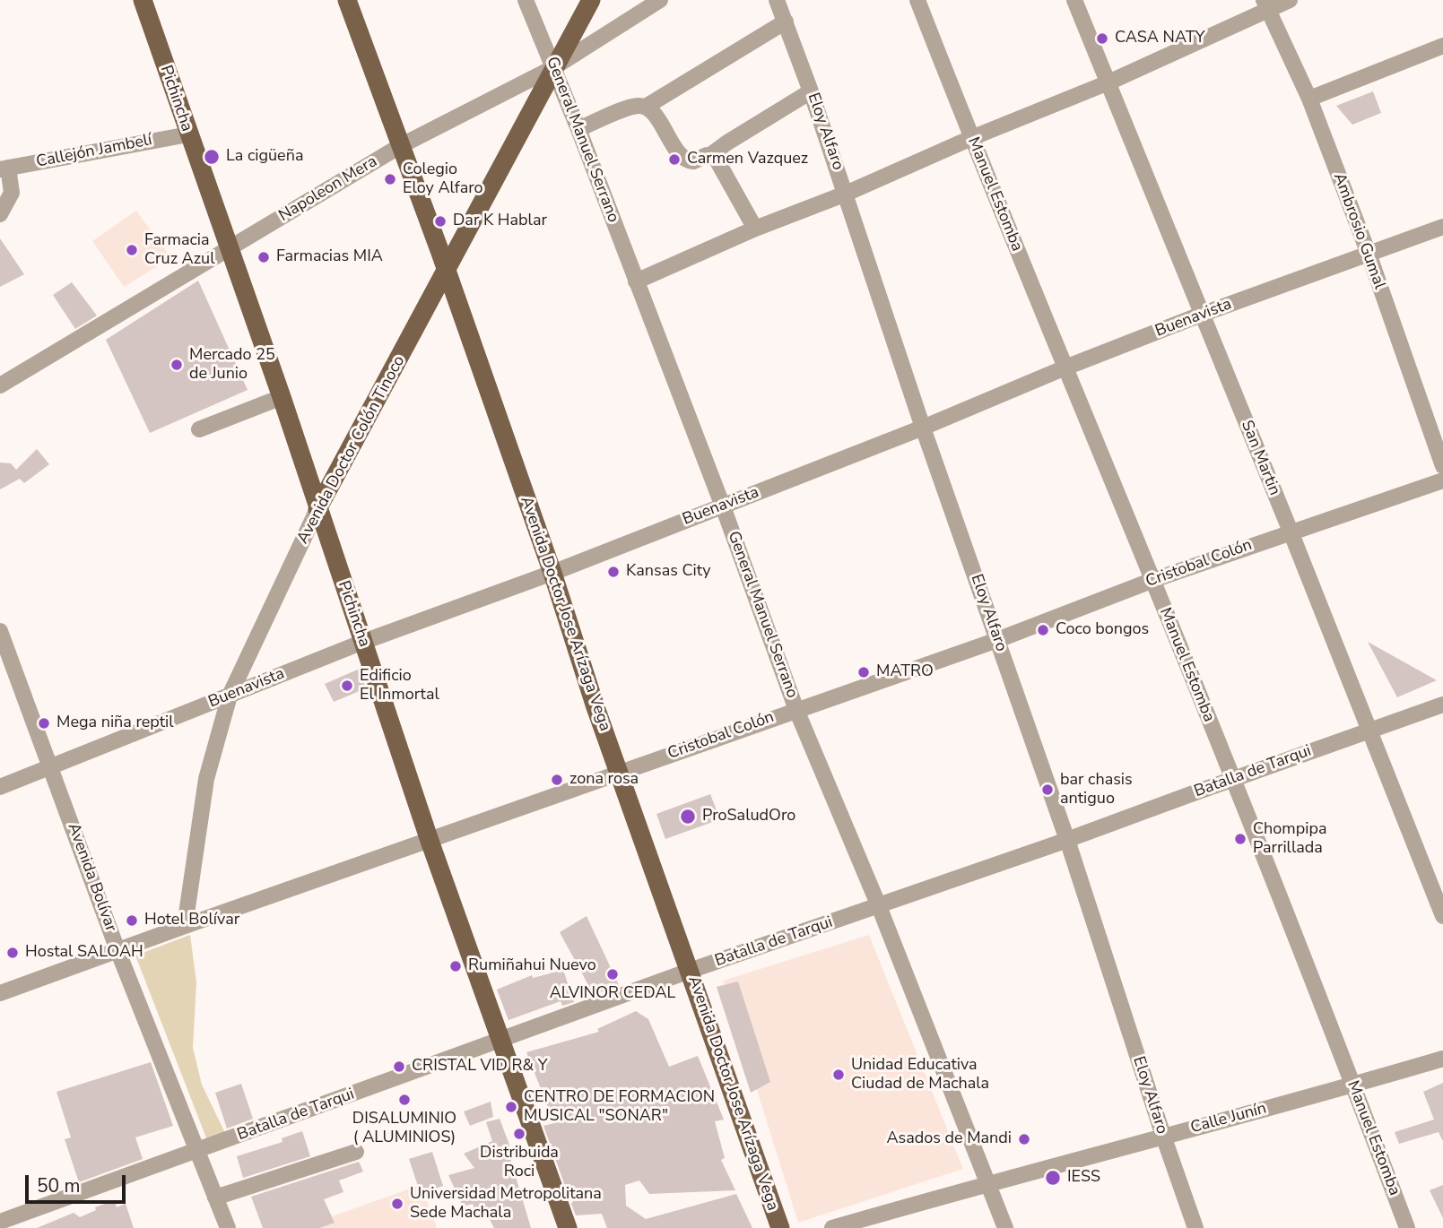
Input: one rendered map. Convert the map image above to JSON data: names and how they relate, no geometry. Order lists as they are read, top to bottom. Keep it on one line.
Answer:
{"streets":{"main road":["Pichincha","Avenida Doctor Colón Tinoco","Avenida Doctor Jose Arízaga Vega"],"street":["Eloy Alfaro","General Manuel Serrano","Callejón Jambelí","Napoleon Mera","Manuel Estomba","Ambrosio Gumal","Buenavista","San Martin","Cristobal Colón","Batalla de Tarqui","Avenida Bolívar","Calle Junín"]},"crossings":[["Pichincha","Callejón Jambelí"],["Pichincha","Napoleon Mera"],["Pichincha","Buenavista"],["Pichincha","Avenida Doctor Colón Tinoco"],["Pichincha","Cristobal Colón"],["Pichincha","Batalla de Tarqui"],["Eloy Alfaro","Buenavista"],["Eloy Alfaro","Cristobal Colón"],["Eloy Alfaro","Batalla de Tarqui"],["Eloy Alfaro","Calle Junín"],["General Manuel Serrano","Napoleon Mera"],["General Manuel Serrano","Buenavista"],["General Manuel Serrano","Avenida Doctor Colón Tinoco"],["General Manuel Serrano","Cristobal Colón"],["General Manuel Serrano","Batalla de Tarqui"],["General Manuel Serrano","Calle Junín"],["Napoleon Mera","Avenida Doctor Colón Tinoco"],["Napoleon Mera","Avenida Doctor Jose Arízaga Vega"],["Manuel Estomba","Buenavista"],["Manuel Estomba","Cristobal Colón"],["Manuel Estomba","Batalla de Tarqui"],["Manuel Estomba","Calle Junín"],["Ambrosio Gumal","Buenavista"],["Buenavista","Avenida Doctor Colón Tinoco"],["Buenavista","San Martin"],["Buenavista","Avenida Doctor Jose Arízaga Vega"],["Buenavista","Avenida Bolívar"],["Avenida Doctor Colón Tinoco","Cristobal Colón"],["Avenida Doctor Colón Tinoco","Avenida Doctor Jose Arízaga Vega"],["San Martin","Cristobal Colón"],["San Martin","Batalla de Tarqui"],["Cristobal Colón","Avenida Doctor Jose Arízaga Vega"],["Cristobal Colón","Avenida Bolívar"],["Avenida Doctor Jose Arízaga Vega","Batalla de Tarqui"],["Batalla de Tarqui","Avenida Bolívar"]],"places":["CASA NATY","La cigüeña","Carmen Vazquez","Colegio Eloy Alfaro","Dar K Hablar","Farmacia Cruz Azul","Farmacias MIA","Mercado 25 de Junio","Kansas City","Coco bongos","MATRO","Edificio El Inmortal","Mega niña reptil","zona rosa","bar chasis antiguo","ProSaludOro","Chompipa Parrillada","Hotel Bolívar","Hostal SALOAH","Rumiñahui Nuevo","ALVINOR CEDAL","CRISTAL VID R& Y","Unidad Educativa Ciudad de Machala","DISALUMINIO ( ALUMINIOS)","CENTRO DE FORMACION MUSICAL \"SONAR\"","Distribuida Roci","Asados de Mandi","IESS","Universidad Metropolitana Sede Machala"],"scale_bar":"50 m"}
